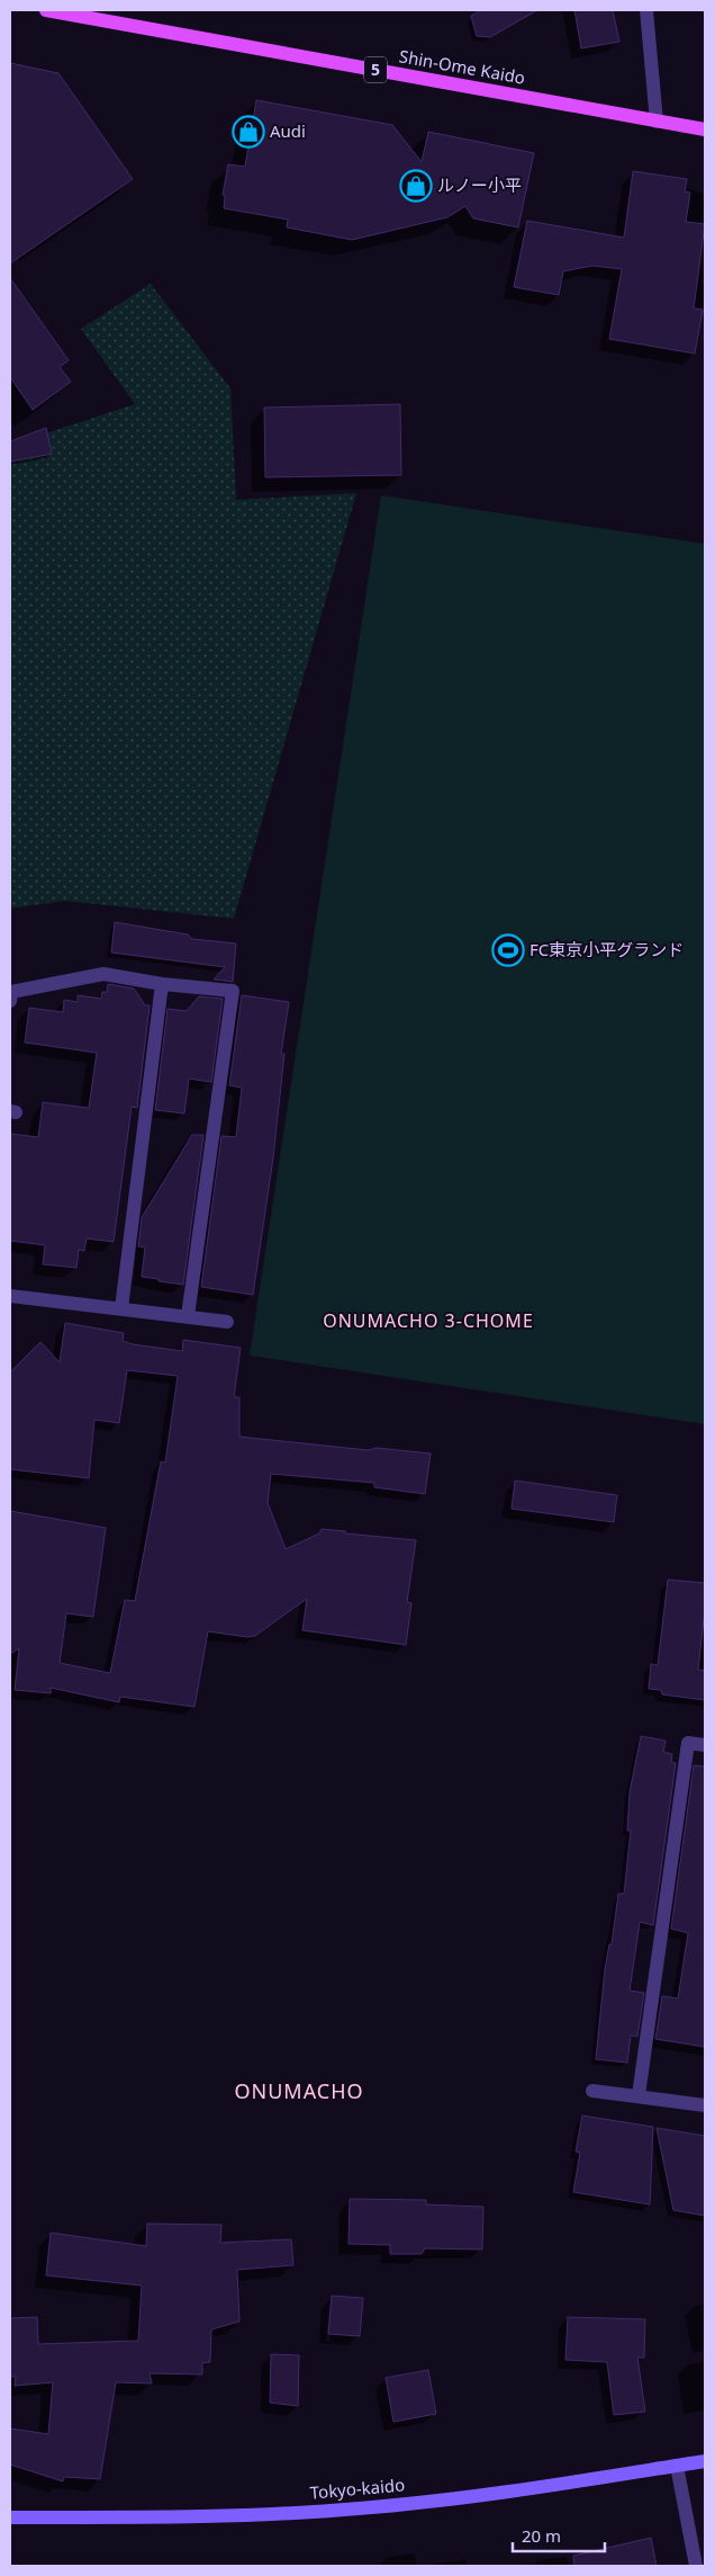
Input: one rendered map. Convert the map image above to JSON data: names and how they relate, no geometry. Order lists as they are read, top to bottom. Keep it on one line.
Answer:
{"streets":{"main road":["Shin-Ome Kaido","5","Tokyo-kaido"]},"districts":["ONUMACHO 3-CHOME","ONUMACHO"],"places":{"shop":["Audi","ルノー小平"],"sports":["FC東京小平グランド"]},"scale_bar":"20 m"}
